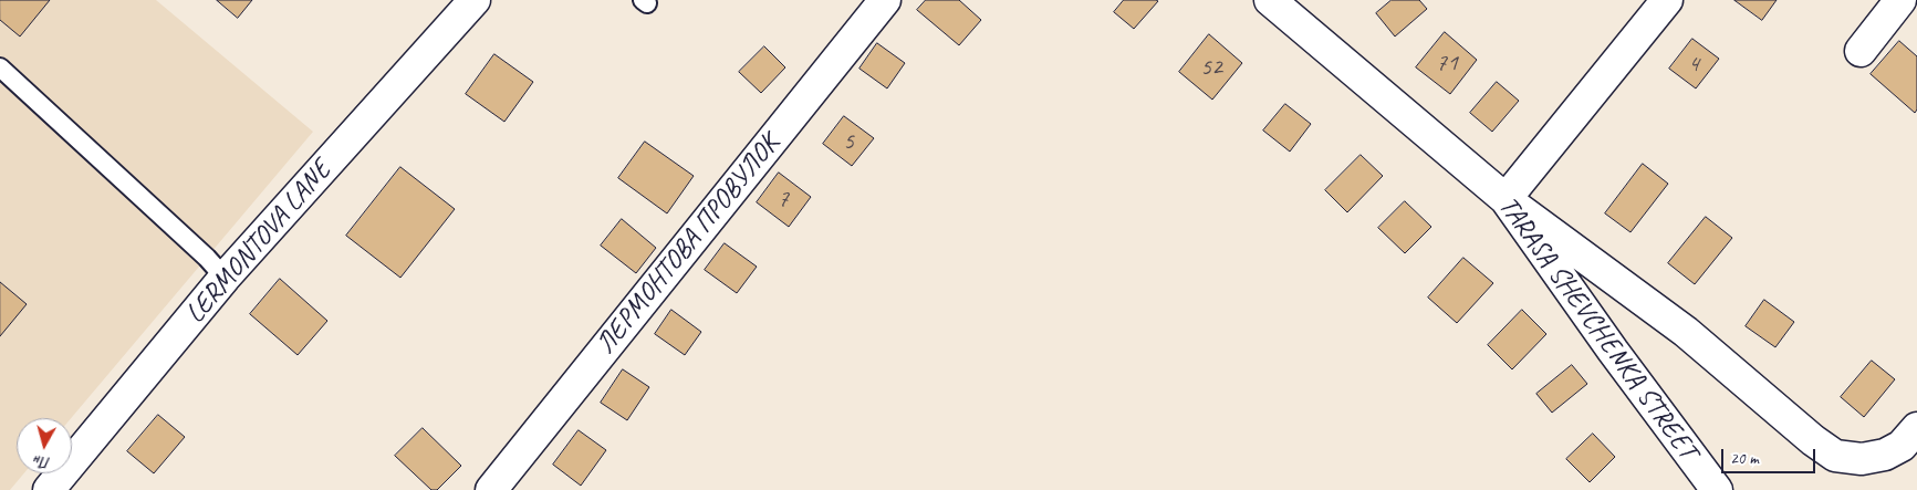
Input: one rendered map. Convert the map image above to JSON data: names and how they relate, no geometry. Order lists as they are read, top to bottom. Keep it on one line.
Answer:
{"streets":{"street":["LERMONTOVA LANE","ЛЕРМОНТОВА ПРОВУЛОК","TARASA SHEVCHENKA STREET"]},"house_numbers":["71","4","52","5","7"],"scale_bar":"20 m","north":"bottom"}
